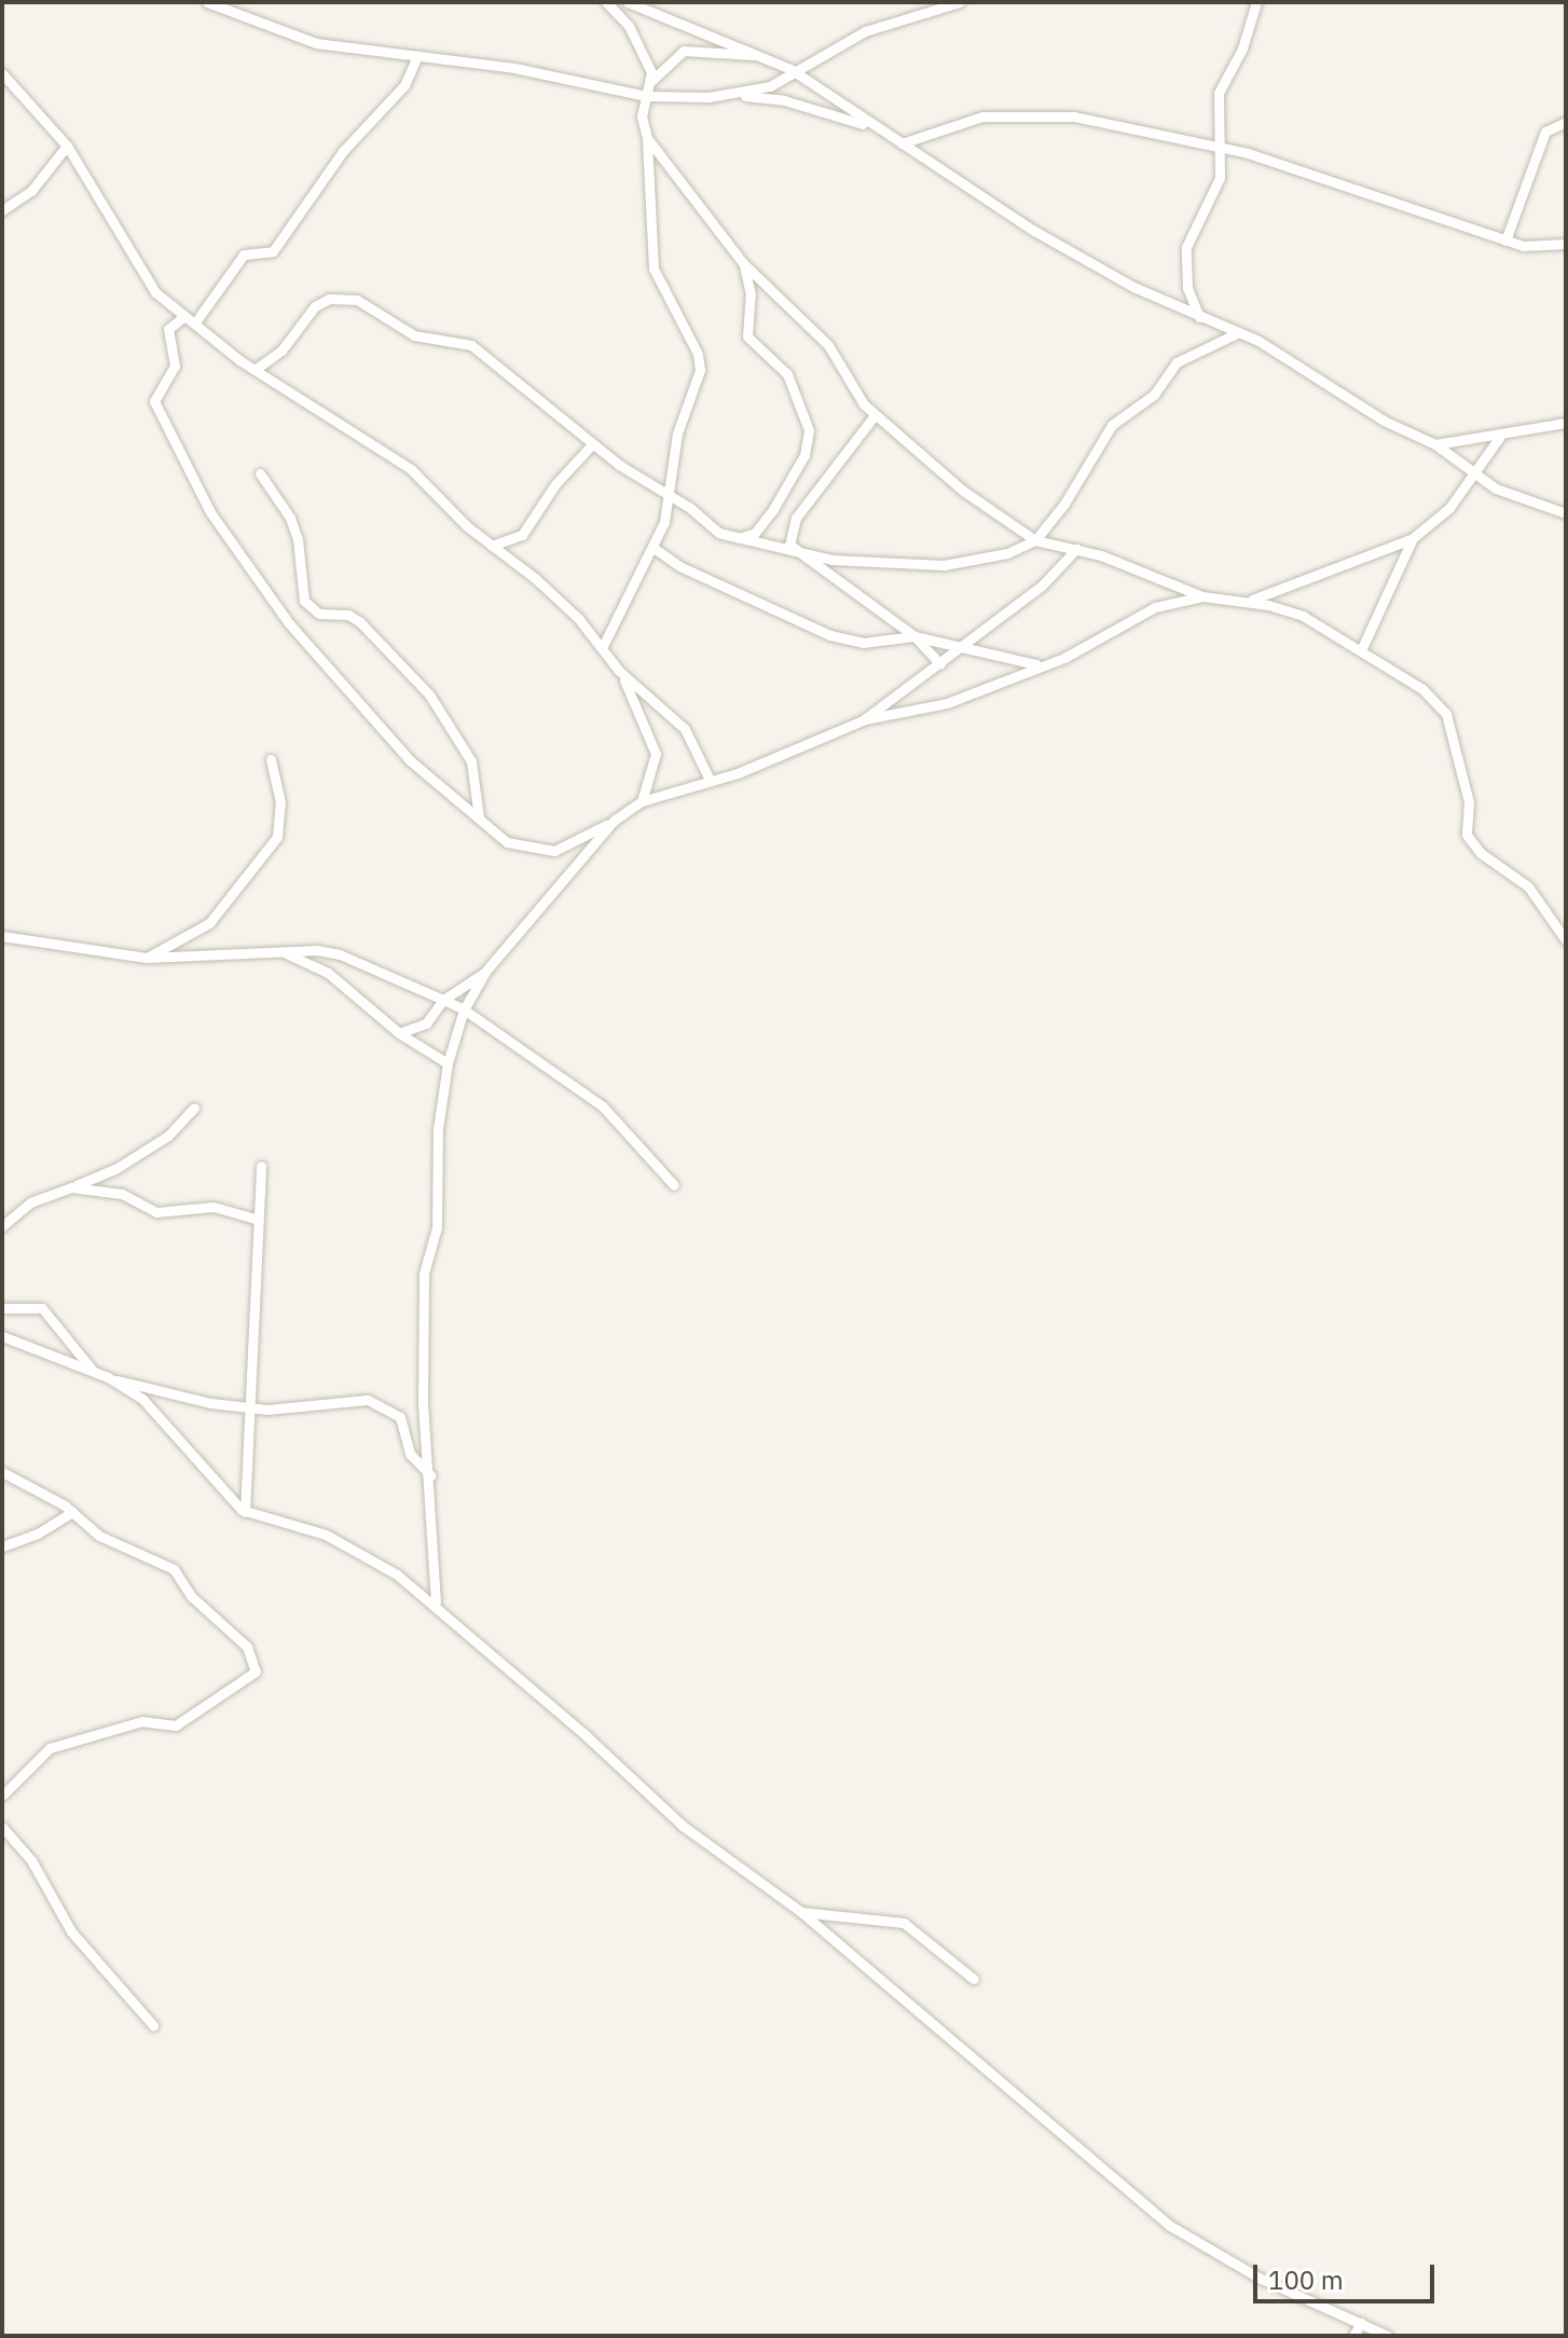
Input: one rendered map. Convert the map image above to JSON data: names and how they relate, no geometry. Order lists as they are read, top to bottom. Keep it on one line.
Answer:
{"scale_bar":"100 m"}
